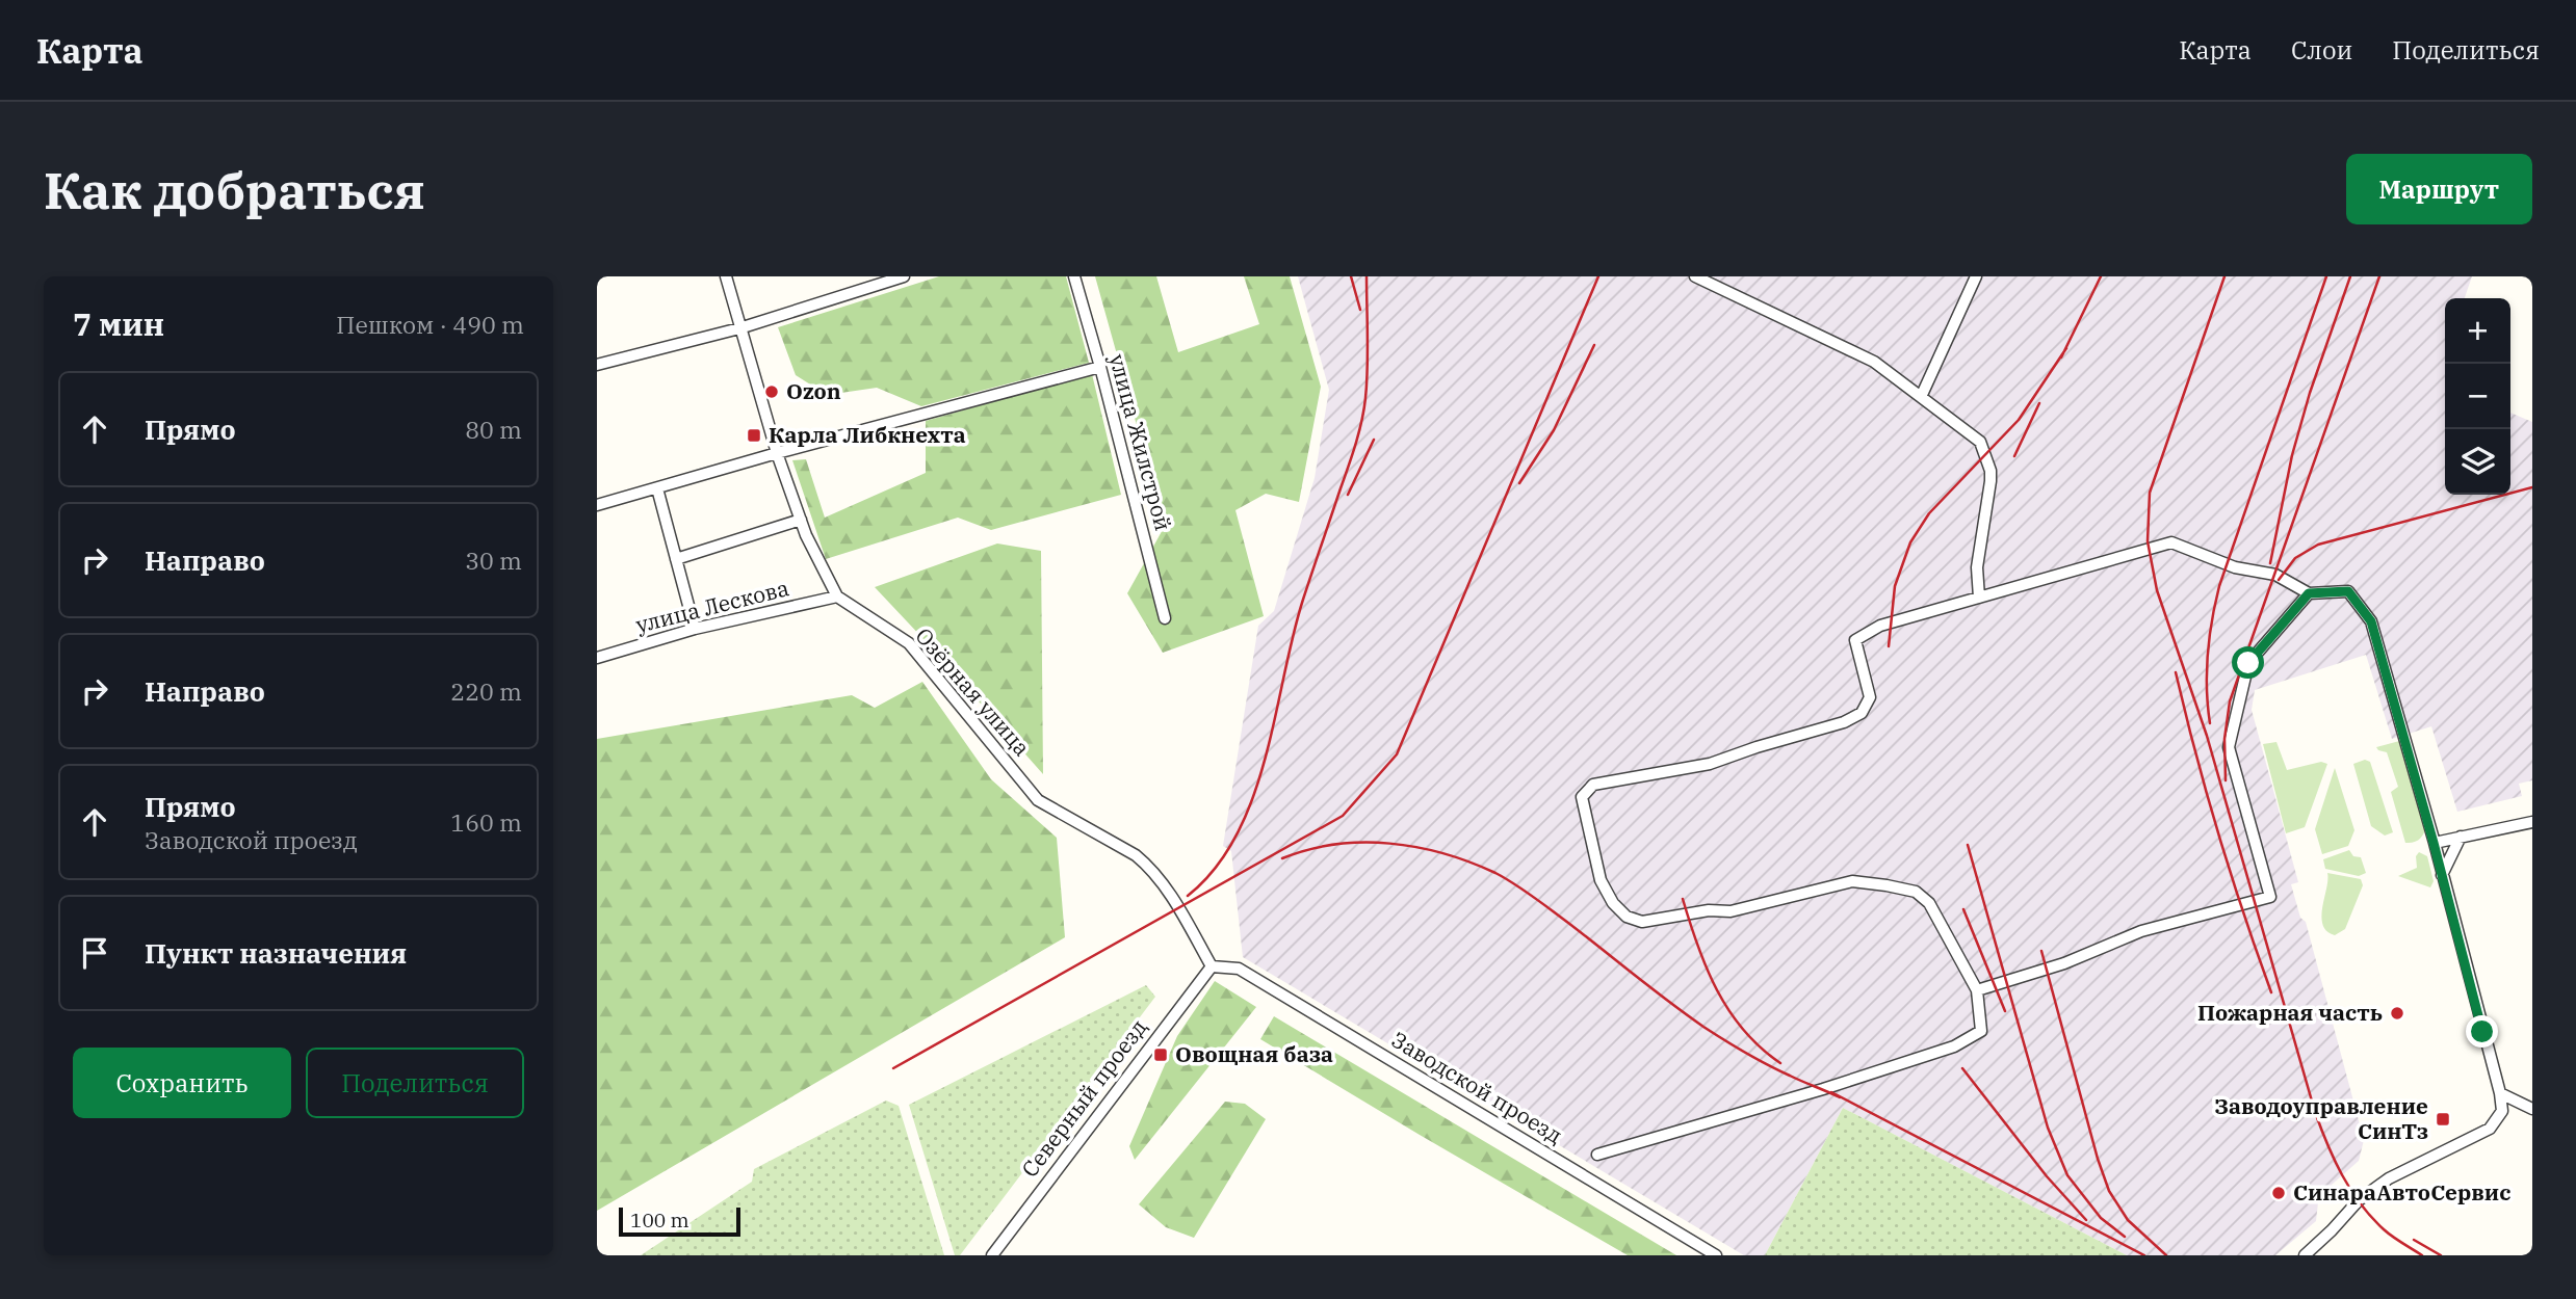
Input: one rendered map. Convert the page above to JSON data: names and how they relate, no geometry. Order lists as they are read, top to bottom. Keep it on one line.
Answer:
{"streets":{"street":["улица Жилстрой","улица Лескова","Озёрная улица","Заводской проезд","Северный проезд"]},"crossings":[["улица Лескова","Озёрная улица"],["Озёрная улица","Заводской проезд"],["Озёрная улица","Северный проезд"],["Заводской проезд","Северный проезд"]],"places":{"other":["Ozon","Пожарная часть","СинараАвтоСервис"],"transit":["Карла Либкнехта","Овощная база","Заводоуправление СинТз"]},"scale_bar":"100 m","page":{"header":"Карта","nav":["Карта","Слои","Поделиться"],"buttons":["Маршрут",["Сохранить","Поделиться"]],"title":"Как добраться","heading":["7 мин","Пешком · 490 m"],"map_buttons":["+","−"],"list":[["Прямо","80 m"],["Направо","30 m"],["Направо","220 m"],["Прямо","Заводской проезд","160 m"],"Пункт назначения"],"scale":"100 m"}}
